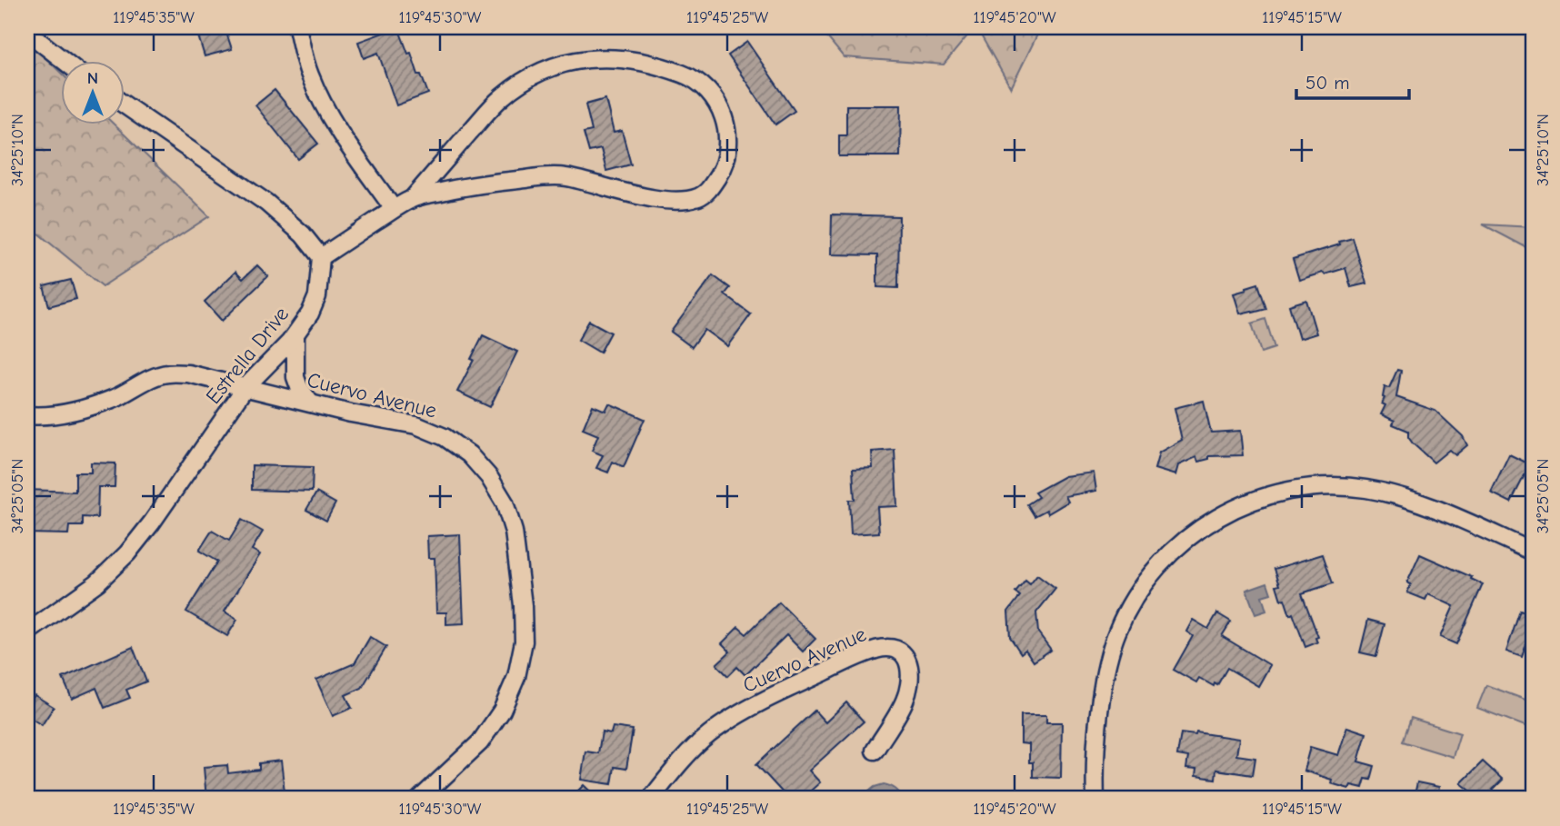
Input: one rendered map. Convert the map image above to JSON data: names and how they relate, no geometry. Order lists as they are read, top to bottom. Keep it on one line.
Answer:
{"streets":{"street":["Estrella Drive","Cuervo Avenue"]},"crossings":[["Estrella Drive","Cuervo Avenue"]],"scale_bar":"50 m","north":"top","coordinates":["119°45'35\"W","119°45'30\"W","119°45'25\"W","119°45'20\"W","119°45'15\"W","34°25'10\"N","34°25'05\"N"]}
